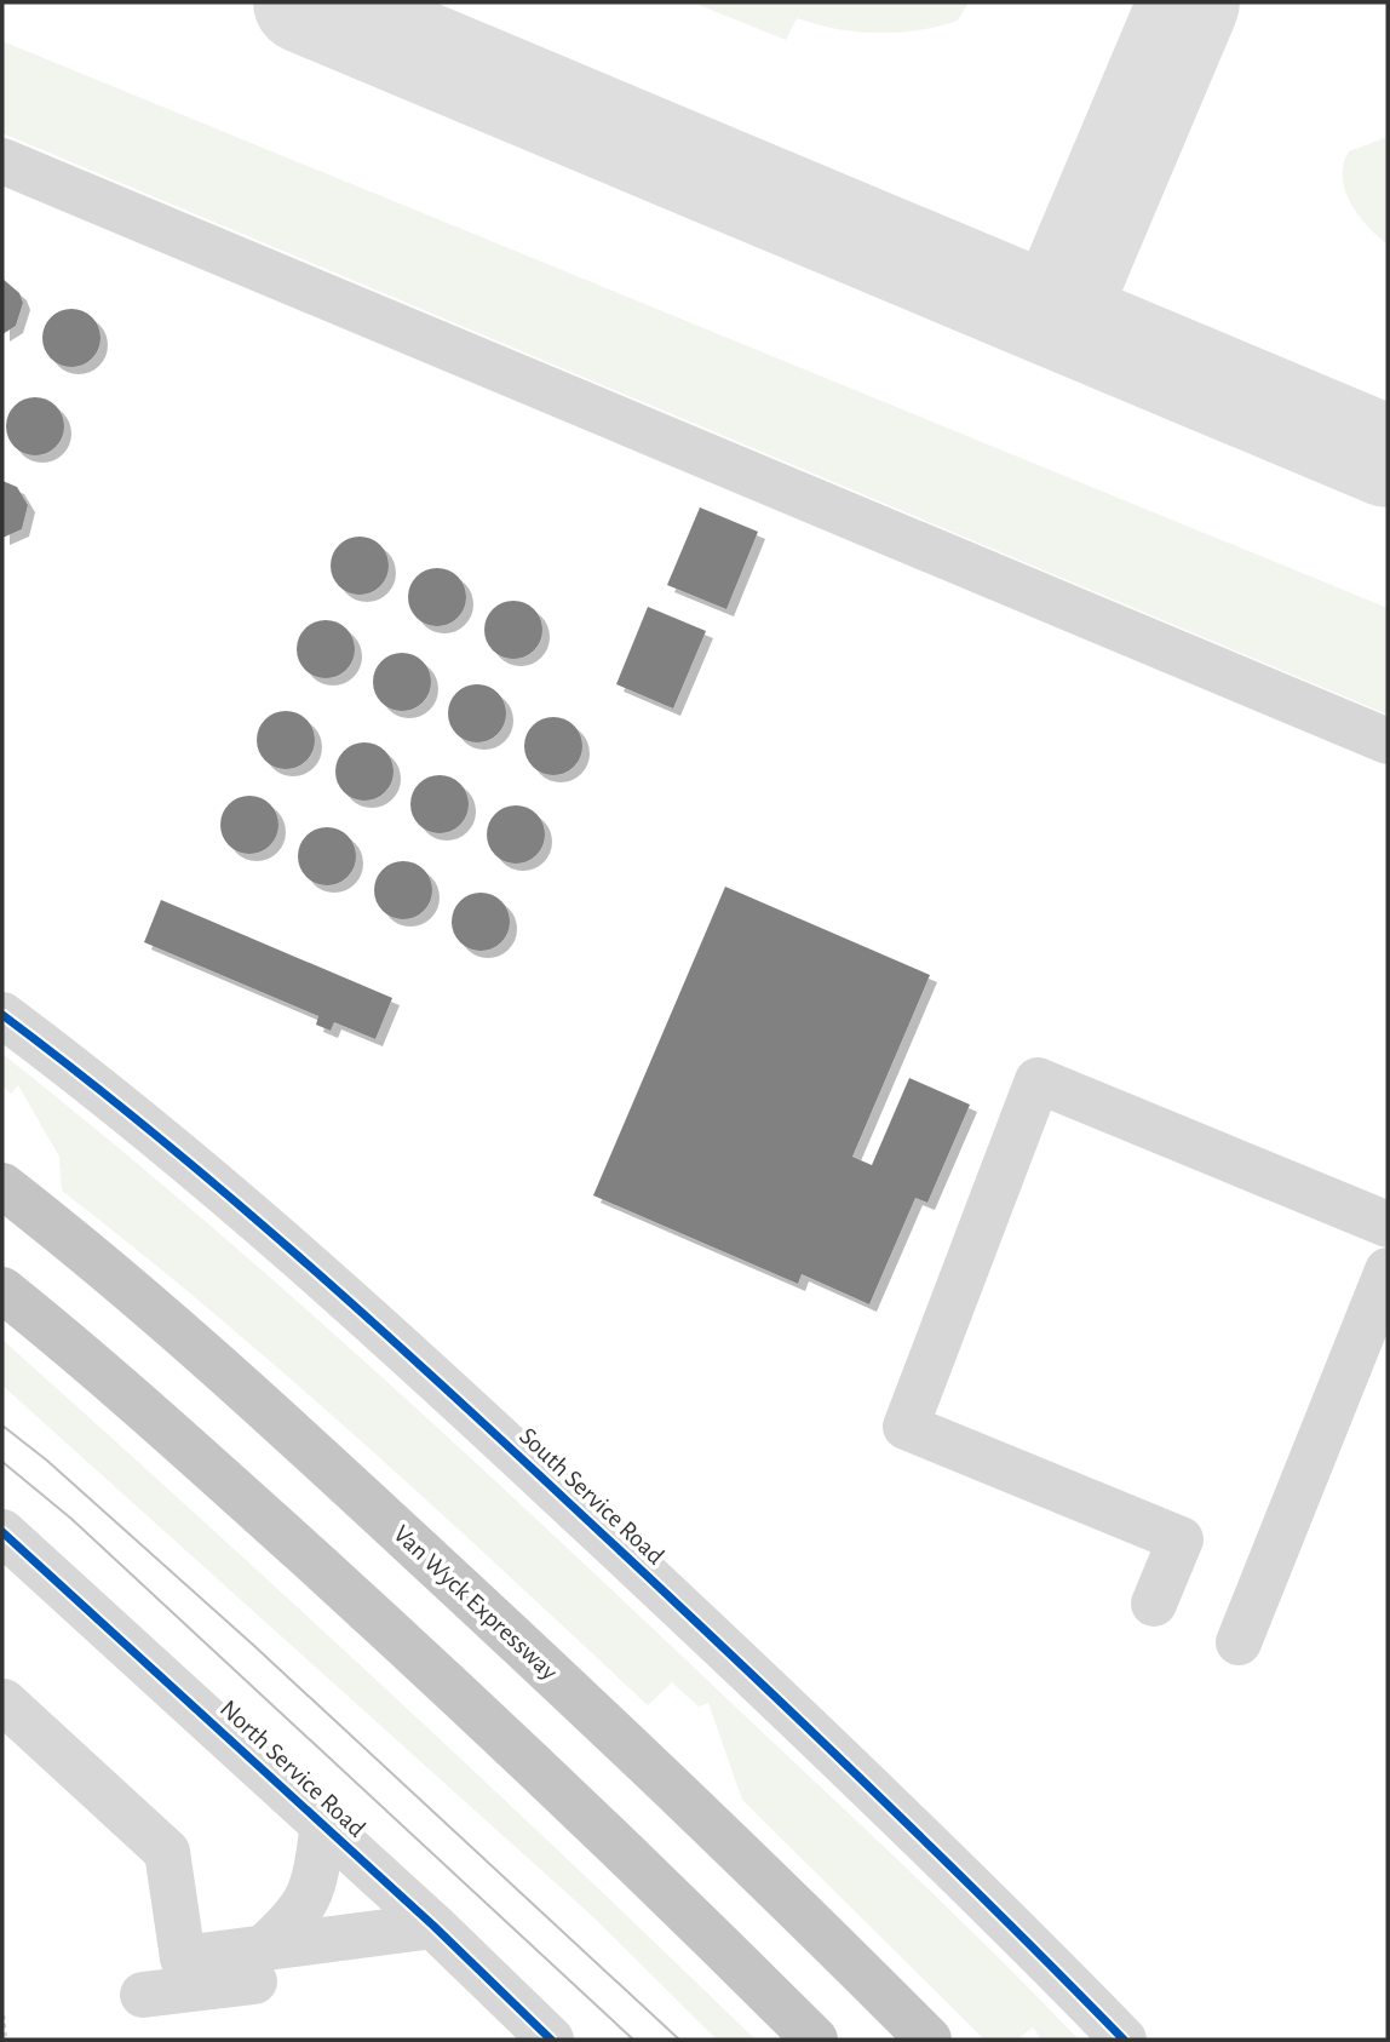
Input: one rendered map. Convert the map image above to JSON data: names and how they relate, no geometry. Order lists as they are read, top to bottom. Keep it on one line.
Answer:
{"streets":{"highway":["Van Wyck Expressway"],"street":["South Service Road","North Service Road"]}}
